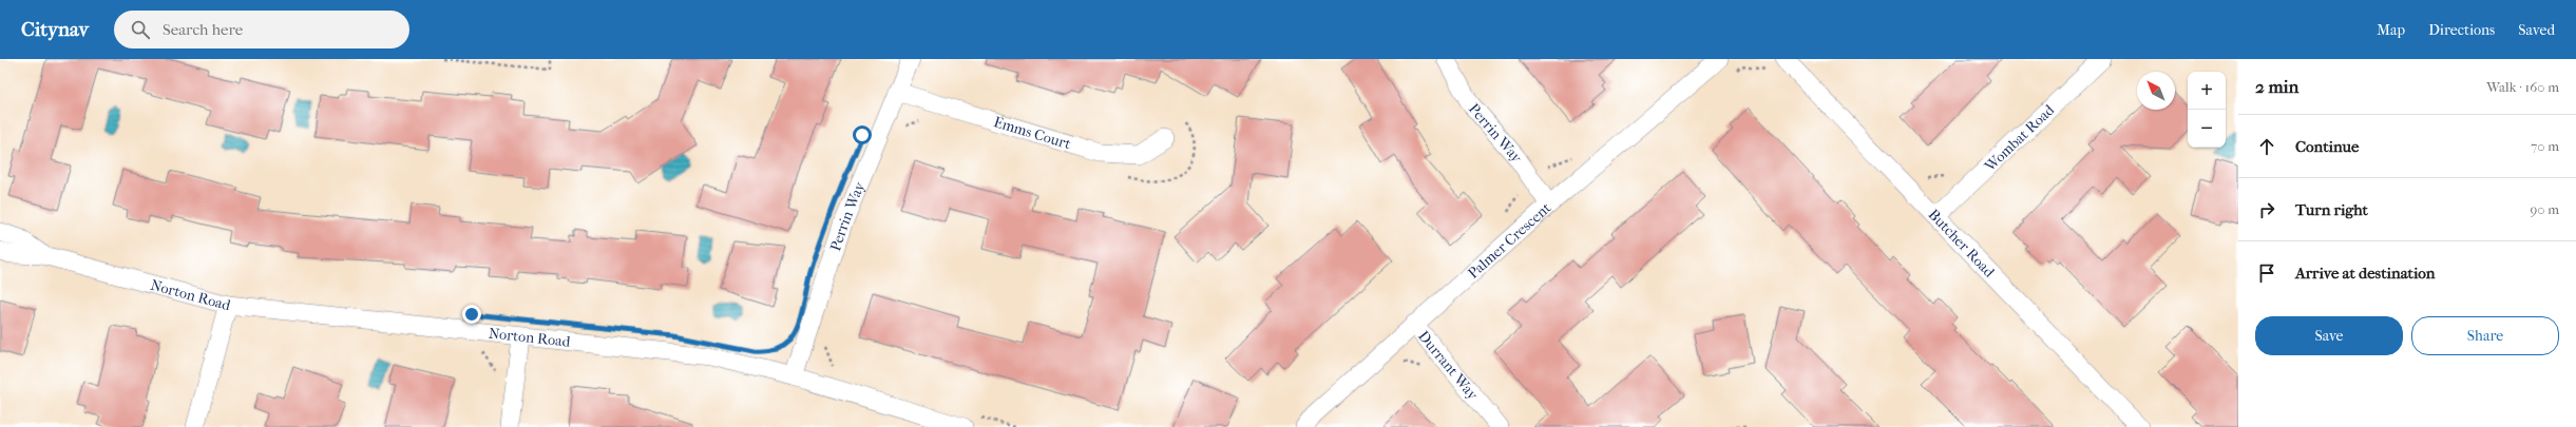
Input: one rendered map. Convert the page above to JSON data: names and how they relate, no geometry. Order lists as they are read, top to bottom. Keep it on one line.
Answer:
{"streets":{"street":["Emms Court","Perrin Way","Wombat Road","Palmer Crescent","Butcher Road","Norton Road","Durrant Way"]},"crossings":[["Emms Court","Perrin Way"],["Perrin Way","Palmer Crescent"],["Perrin Way","Norton Road"],["Wombat Road","Butcher Road"],["Palmer Crescent","Durrant Way"]],"north":"top left","page":{"header":"Citynav","search":"Search here","nav":["Map","Directions","Saved"],"heading":["2 min","Walk · 160 m"],"map_buttons":["+","−"],"list":[["Continue","70 m"],["Turn right","90 m"],"Arrive at destination"],"buttons":["Save","Share"]}}
